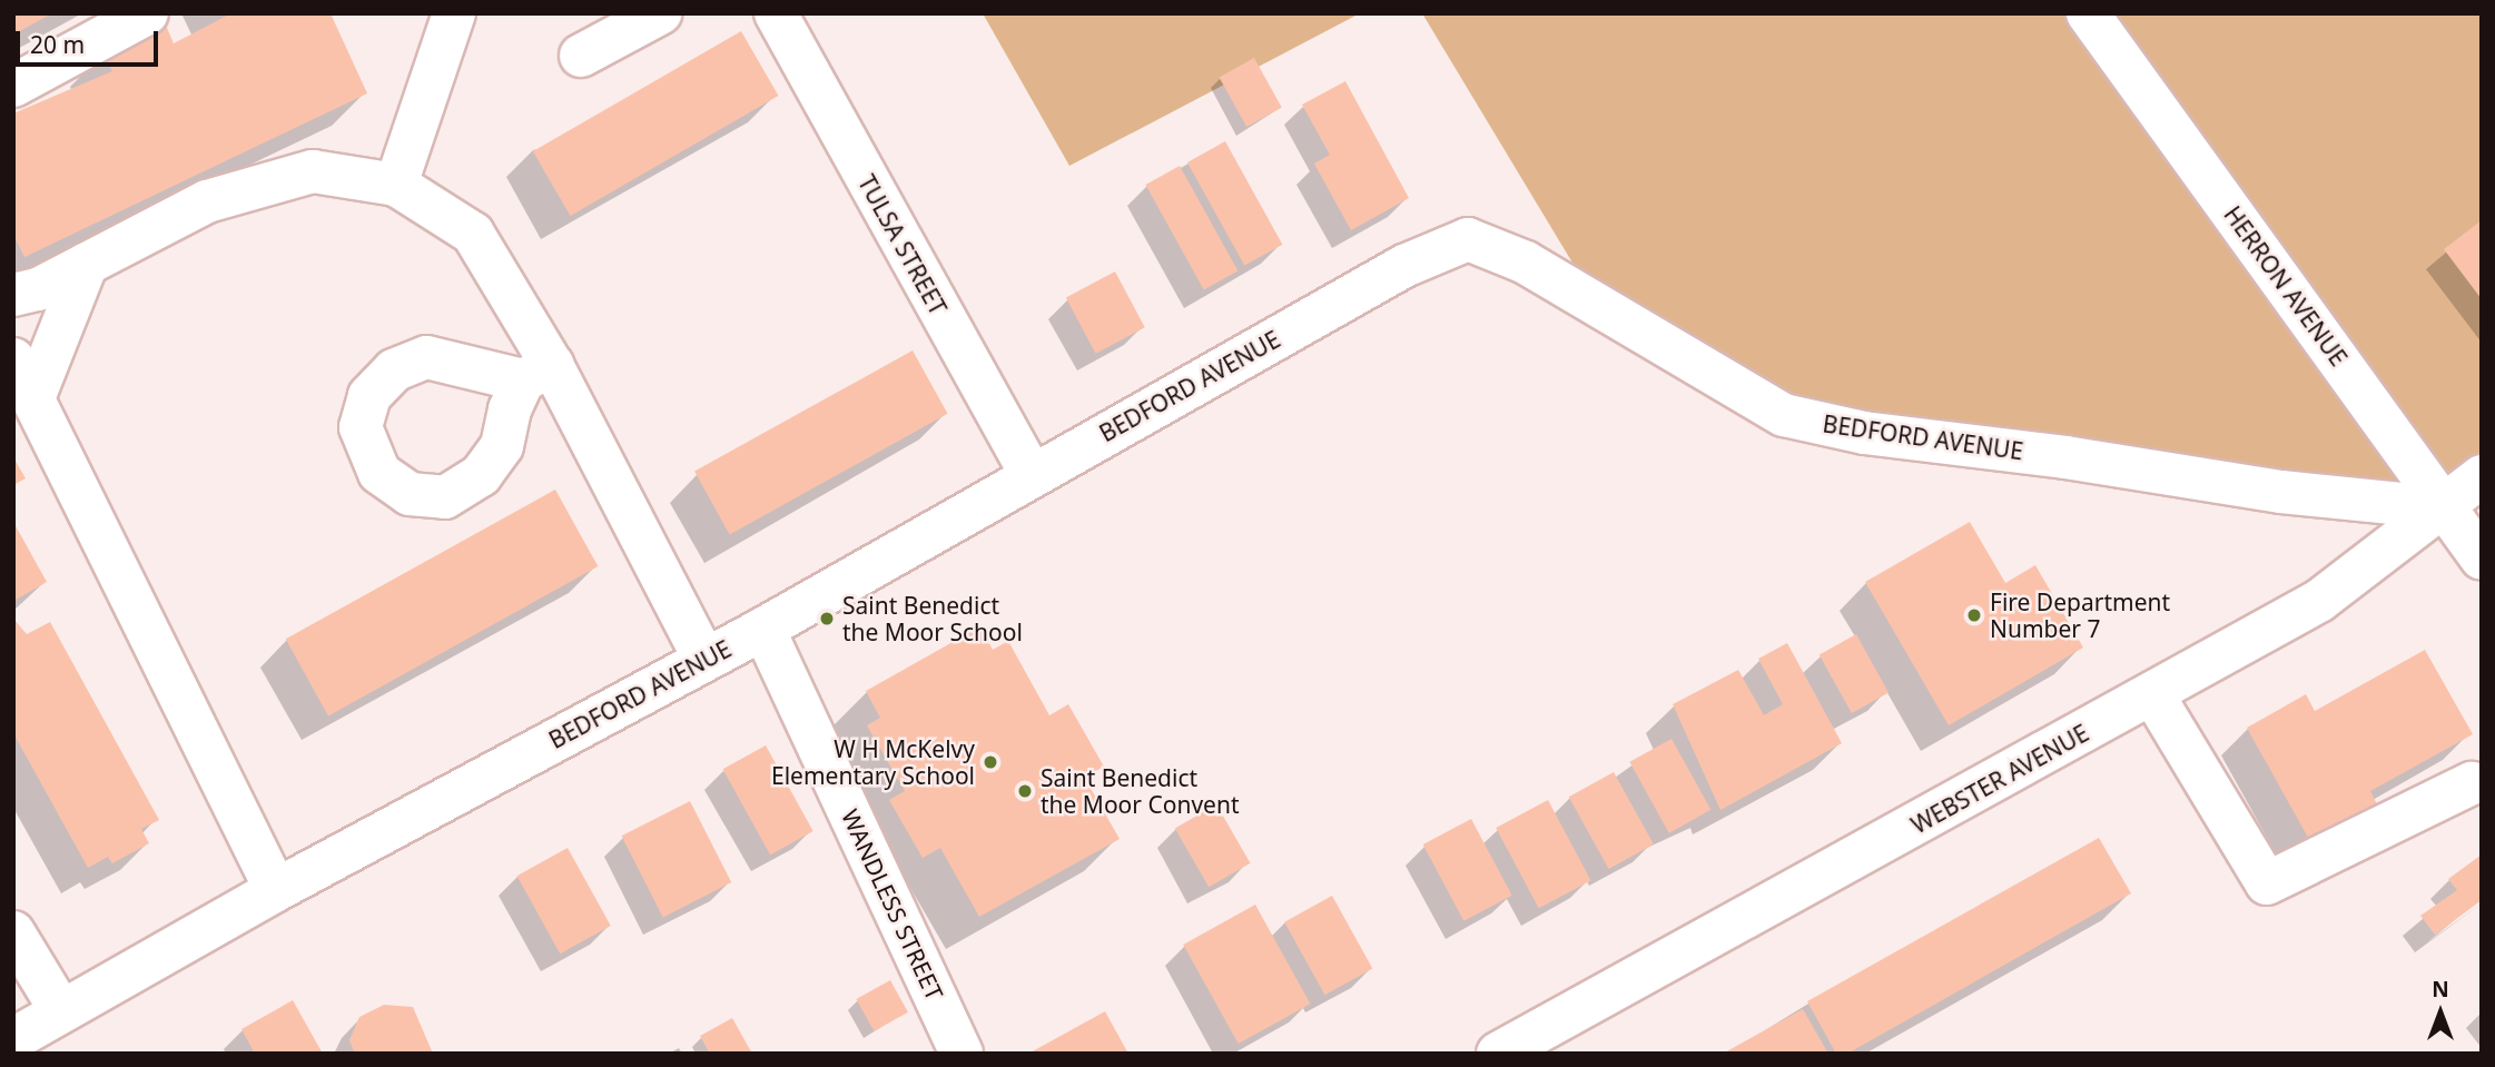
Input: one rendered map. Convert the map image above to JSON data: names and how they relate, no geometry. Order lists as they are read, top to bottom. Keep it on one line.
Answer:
{"streets":{"street":["TULSA STREET","HERRON AVENUE","BEDFORD AVENUE","WEBSTER AVENUE","WANDLESS STREET"]},"crossings":[["TULSA STREET","BEDFORD AVENUE"],["HERRON AVENUE","BEDFORD AVENUE"],["HERRON AVENUE","WEBSTER AVENUE"],["BEDFORD AVENUE","WEBSTER AVENUE"],["BEDFORD AVENUE","WANDLESS STREET"]],"places":["Fire Department Number 7","Saint Benedict the Moor School","W H McKelvy Elementary School","Saint Benedict the Moor Convent"],"scale_bar":"20 m","north":"top"}
